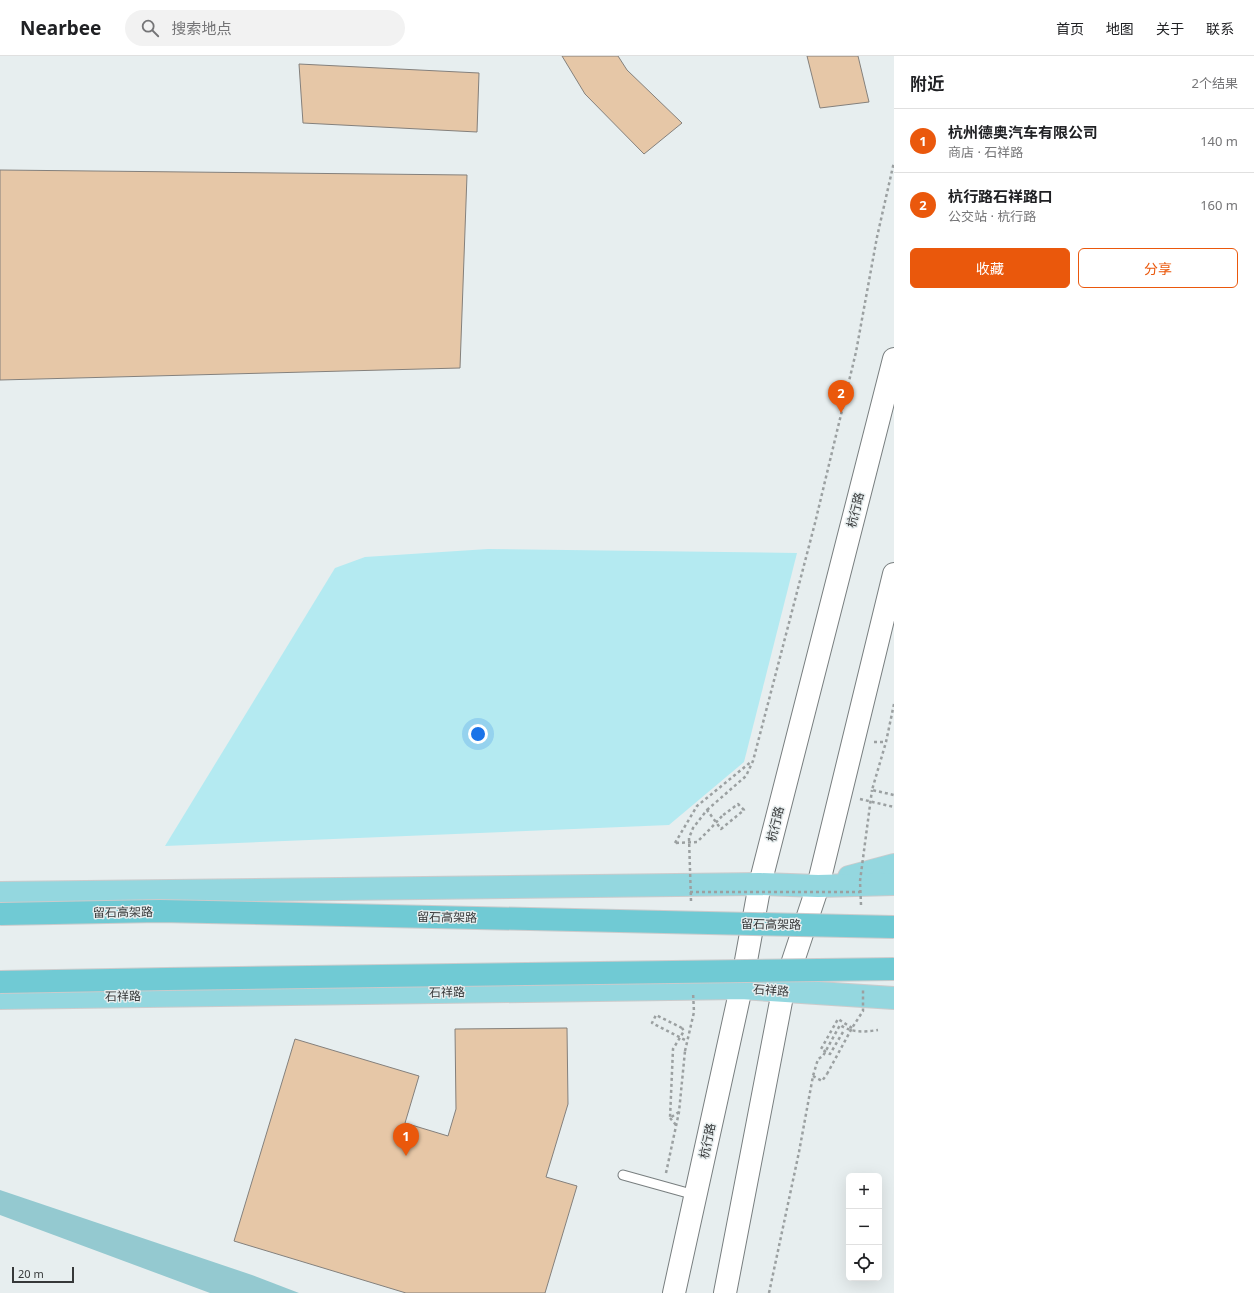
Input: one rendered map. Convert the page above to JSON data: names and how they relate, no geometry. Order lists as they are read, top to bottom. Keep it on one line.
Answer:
{"streets":{"highway":["留石高架路"],"main road":["杭行路","石祥路"]},"crossings":[["杭行路","石祥路"]],"scale_bar":"20 m","page":{"header":"Nearbee","search":"搜索地点","nav":["首页","地图","关于","联系"],"heading":["附近","2个结果"],"list":[{"mark":"1","name":"杭州德奥汽车有限公司","note":"商店 · 石祥路","value":"140 m"},{"mark":"2","name":"杭行路石祥路口","note":"公交站 · 杭行路","value":"160 m"}],"buttons":["收藏","分享"],"pins":["2","1"],"map_buttons":["+","−"],"scale":"20 m"}}
